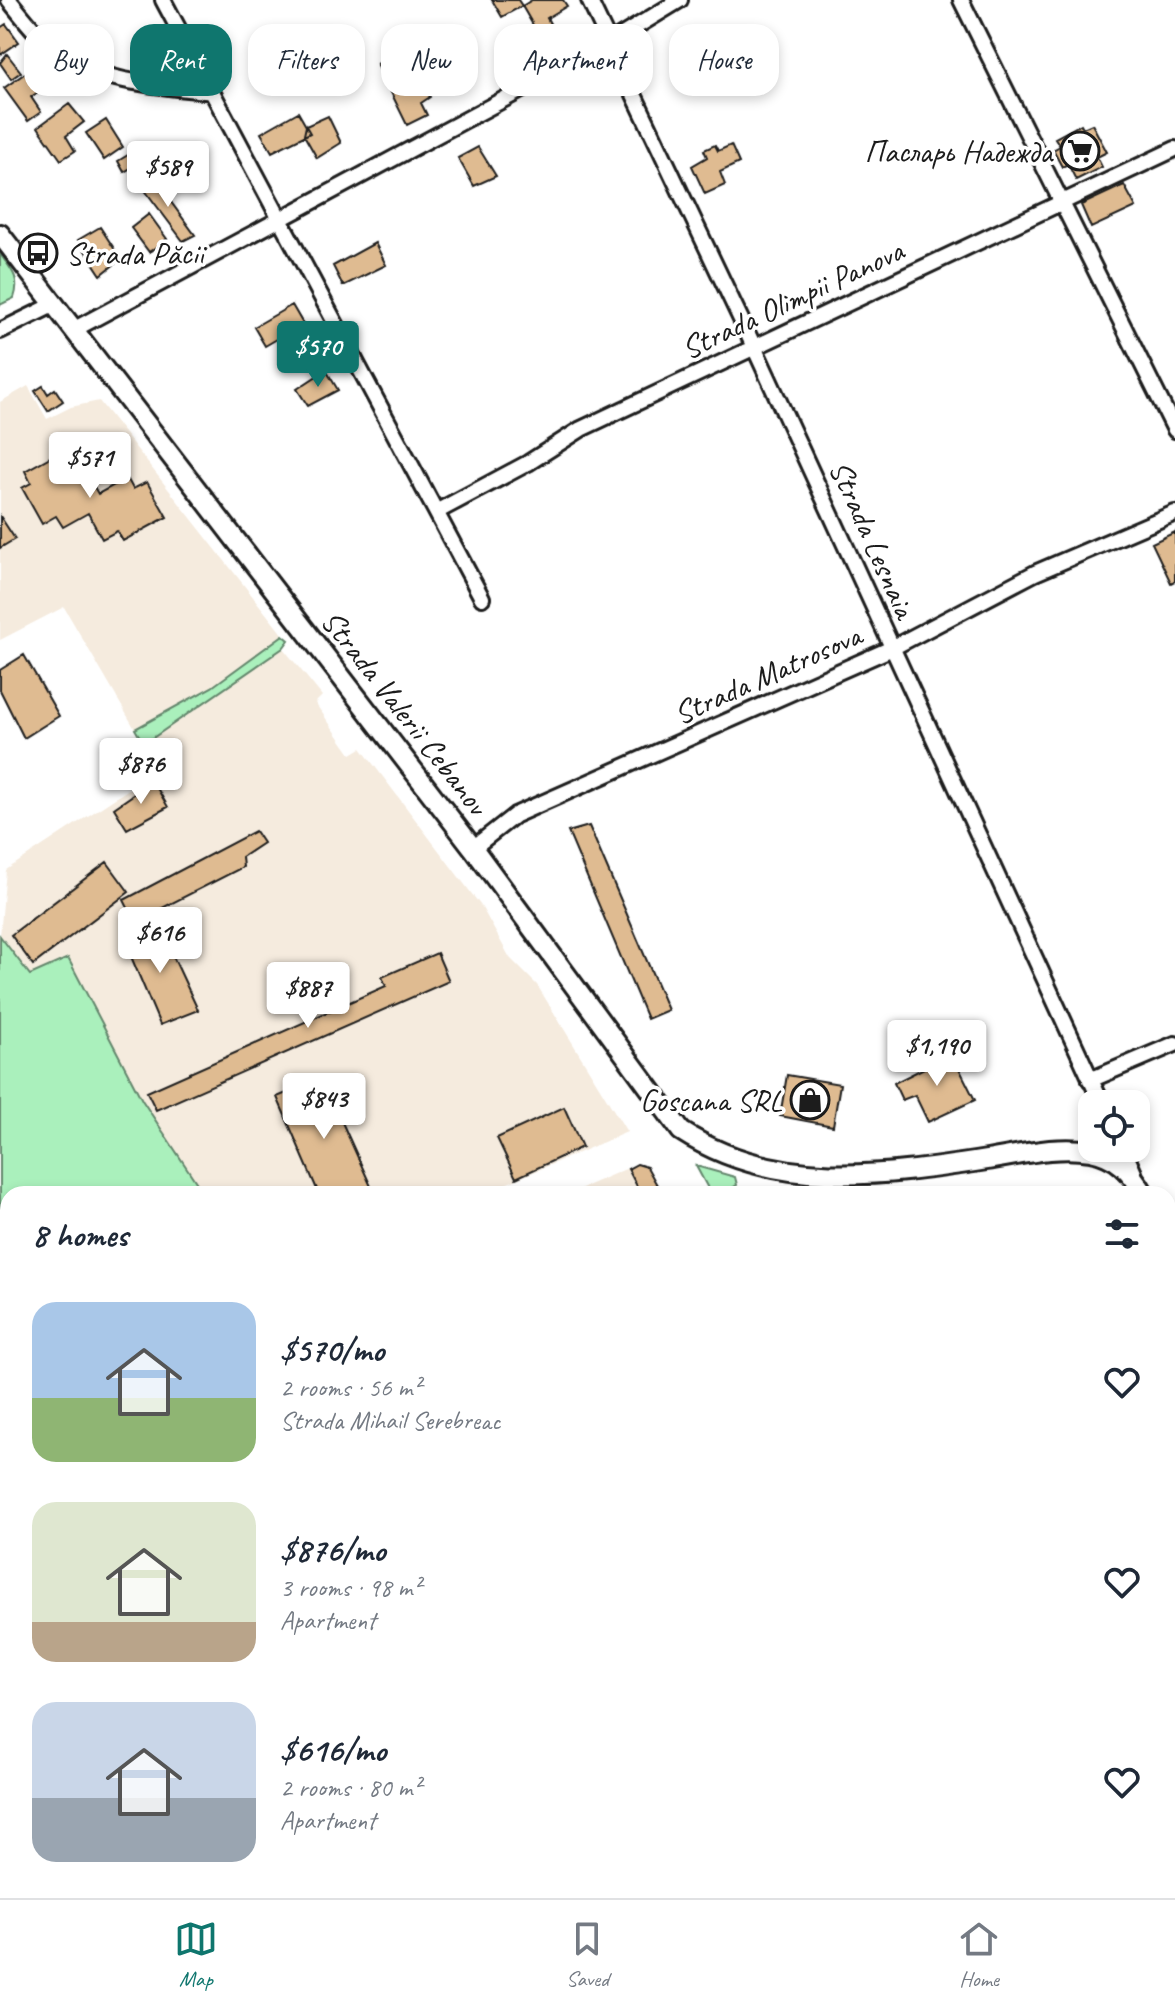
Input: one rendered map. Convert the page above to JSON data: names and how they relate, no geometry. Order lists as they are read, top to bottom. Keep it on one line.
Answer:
{"streets":{"street":["Strada Olimpii Panova","Strada Lesnaia","Strada Matrosova","Strada Valerii Cebanov"]},"crossings":[["Strada Olimpii Panova","Strada Lesnaia"],["Strada Lesnaia","Strada Matrosova"],["Strada Matrosova","Strada Valerii Cebanov"]],"places":{"supermarket":["Пасларь Надежда"],"bus stop":["Strada Păcii"],"shop":["Goscana SRL"]},"page":{"chip":["Buy","Rent","Filters","New","Apartment","House"],"price":["$589","$570","$571","$876","$616","$887","$1,190","$843"],"heading":"8 homes","list":[{"name":"$570/mo","note":"2 rooms · 56 m² · Strada Mihail Serebreac"},{"name":"$876/mo","note":"3 rooms · 98 m² · Apartment"},{"name":"$616/mo","note":"2 rooms · 80 m² · Apartment"}],"tabs":["Map","Saved","Home"]}}
